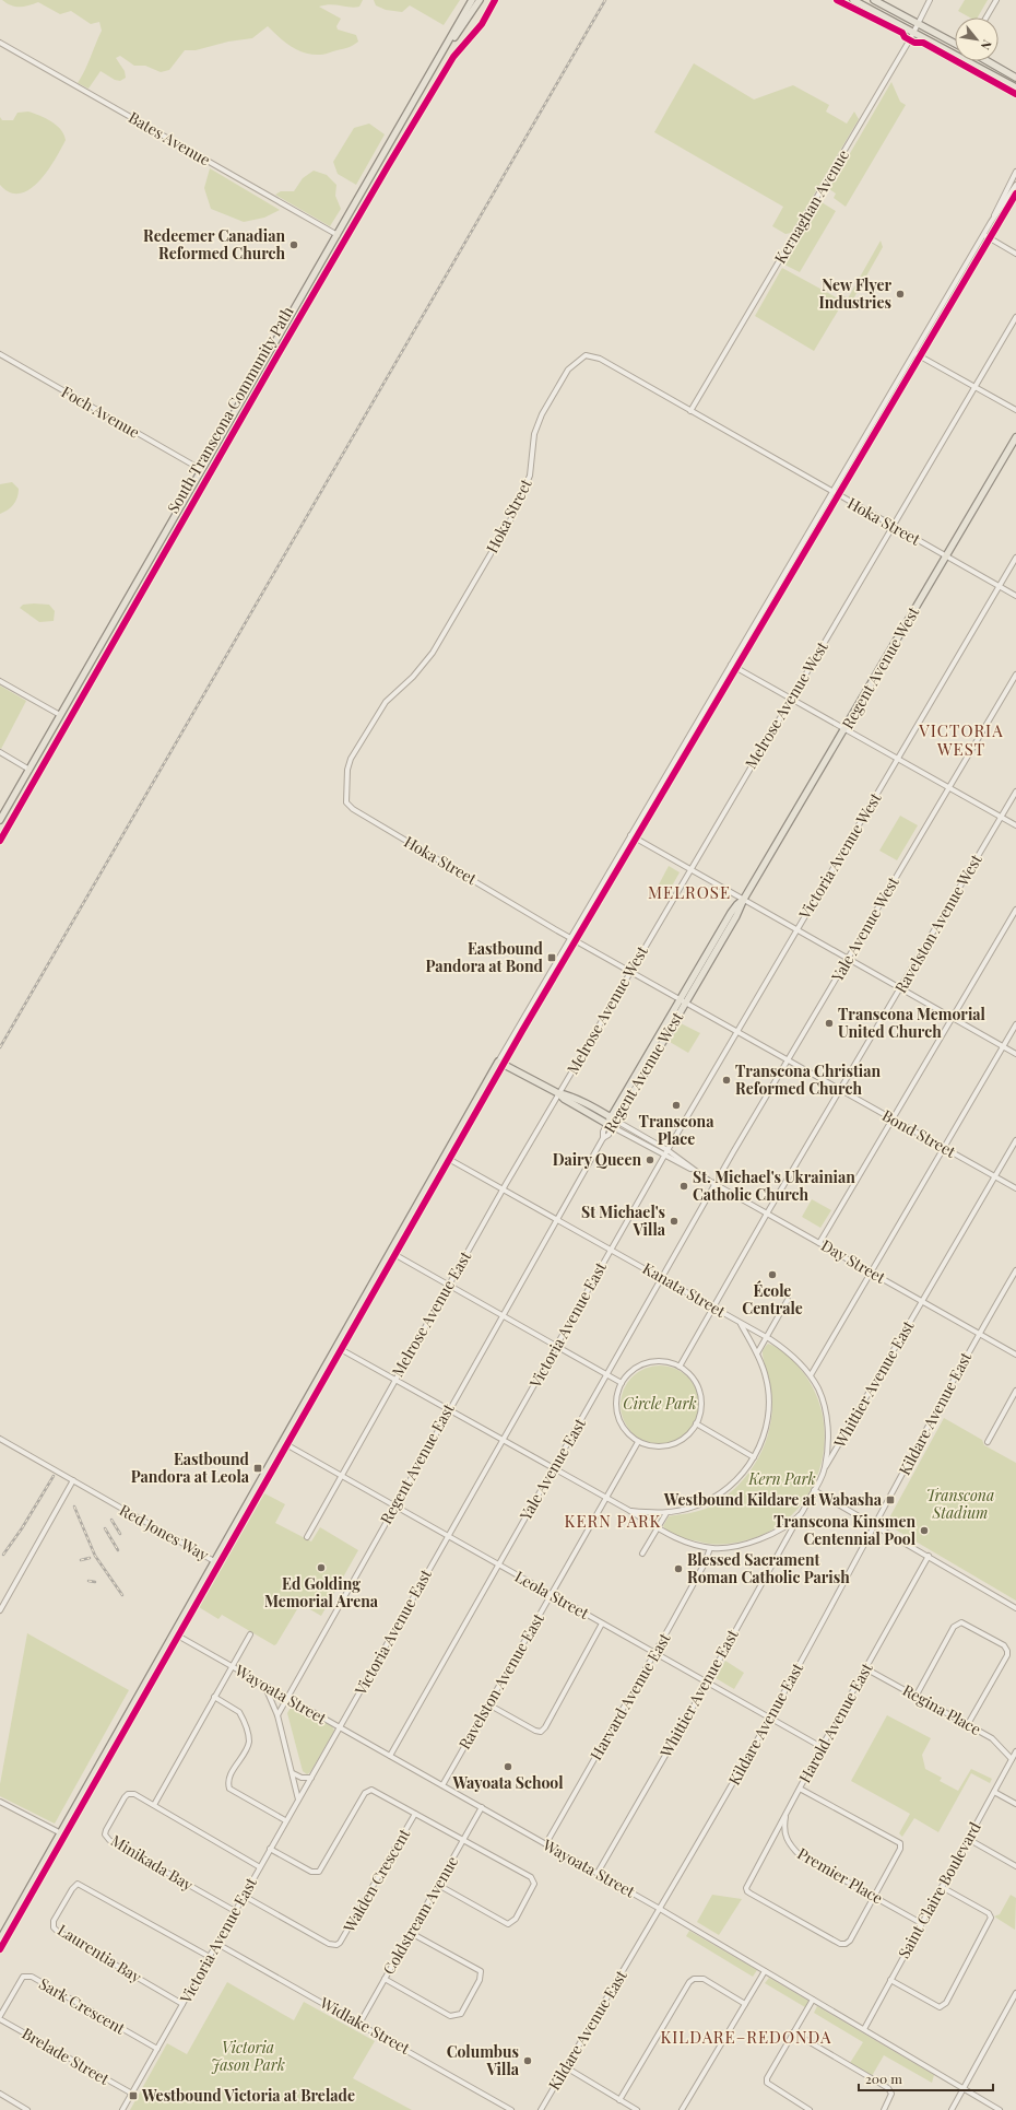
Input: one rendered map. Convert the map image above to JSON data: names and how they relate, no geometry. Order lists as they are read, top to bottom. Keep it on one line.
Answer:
{"streets":{"main road":["Regent Avenue West","Day Street"],"street":["Bates Avenue","Kernaghan Avenue","Foch Avenue","Hoka Street","Melrose Avenue West","Victoria Avenue West","Ravelston Avenue West","Yale Avenue West","Bond Street","Kanata Street","Melrose Avenue East","Victoria Avenue East","Whittier Avenue East","Kildare Avenue East","Regent Avenue East","Yale Avenue East","Red Jones Way","Leola Street","Ravelston Avenue East","Wayoata Street","Harvard Avenue East","Regina Place","Harold Avenue East","Minikada Bay","Premier Place","Walden Crescent","Saint Claire Boulevard","Coldstream Avenue","Laurentia Bay","Sark Crescent","Widlake Street","Brelade Street"],"cycle path":["South Transcona Community Path"]},"crossings":[["Kernaghan Avenue","Hoka Street"],["Hoka Street","Regent Avenue West"],["Hoka Street","Melrose Avenue West"],["Hoka Street","Victoria Avenue West"],["Hoka Street","Bond Street"],["Regent Avenue West","Bond Street"],["Regent Avenue West","Day Street"],["Regent Avenue West","Regent Avenue East"],["Melrose Avenue West","Bond Street"],["Melrose Avenue West","Day Street"],["Melrose Avenue West","Melrose Avenue East"],["Victoria Avenue West","Bond Street"],["Victoria Avenue West","Day Street"],["Victoria Avenue West","Victoria Avenue East"],["Ravelston Avenue West","Bond Street"],["Ravelston Avenue West","Day Street"],["Yale Avenue West","Bond Street"],["Yale Avenue West","Day Street"],["Yale Avenue West","Yale Avenue East"],["Bond Street","Whittier Avenue East"],["Day Street","Melrose Avenue East"],["Day Street","Victoria Avenue East"],["Day Street","Whittier Avenue East"],["Day Street","Kildare Avenue East"],["Day Street","Yale Avenue East"],["Kanata Street","Melrose Avenue East"],["Kanata Street","Victoria Avenue East"],["Kanata Street","Whittier Avenue East"],["Kanata Street","Regent Avenue East"],["Kanata Street","Yale Avenue East"],["Melrose Avenue East","Leola Street"],["Victoria Avenue East","Leola Street"],["Victoria Avenue East","Wayoata Street"],["Victoria Avenue East","Minikada Bay"],["Victoria Avenue East","Walden Crescent"],["Victoria Avenue East","Laurentia Bay"],["Victoria Avenue East","Sark Crescent"],["Victoria Avenue East","Widlake Street"],["Victoria Avenue East","Brelade Street"],["Whittier Avenue East","Leola Street"],["Whittier Avenue East","Wayoata Street"],["Kildare Avenue East","Leola Street"],["Kildare Avenue East","Wayoata Street"],["Regent Avenue East","Leola Street"],["Regent Avenue East","Wayoata Street"],["Yale Avenue East","Leola Street"],["Yale Avenue East","Wayoata Street"],["Leola Street","Ravelston Avenue East"],["Leola Street","Harvard Avenue East"],["Leola Street","Harold Avenue East"],["Ravelston Avenue East","Wayoata Street"],["Wayoata Street","Harvard Avenue East"],["Wayoata Street","Saint Claire Boulevard"],["Wayoata Street","Coldstream Avenue"],["Regina Place","Harold Avenue East"],["Regina Place","Saint Claire Boulevard"],["Harold Avenue East","Premier Place"],["Premier Place","Saint Claire Boulevard"],["Coldstream Avenue","Widlake Street"],["Sark Crescent","Brelade Street"]],"districts":["VICTORIA WEST","MELROSE","KERN PARK","KILDARE–REDONDA"],"parks":["Circle Park","Kern Park","Transcona Stadium","Victoria Jason Park"],"places":{"other":["Redeemer Canadian Reformed Church","New Flyer Industries","Transcona Memorial United Church","Transcona Christian Reformed Church","Transcona Place","Dairy Queen","St. Michael's Ukrainian Catholic Church","St Michael's Villa","École Centrale","Transcona Kinsmen Centennial Pool","Ed Golding Memorial Arena","Blessed Sacrament Roman Catholic Parish","Wayoata School","Columbus Villa"],"transit":["Eastbound Pandora at Bond","Eastbound Pandora at Leola","Westbound Kildare at Wabasha","Westbound Victoria at Brelade"]},"scale_bar":"200 m","north":"bottom right"}
